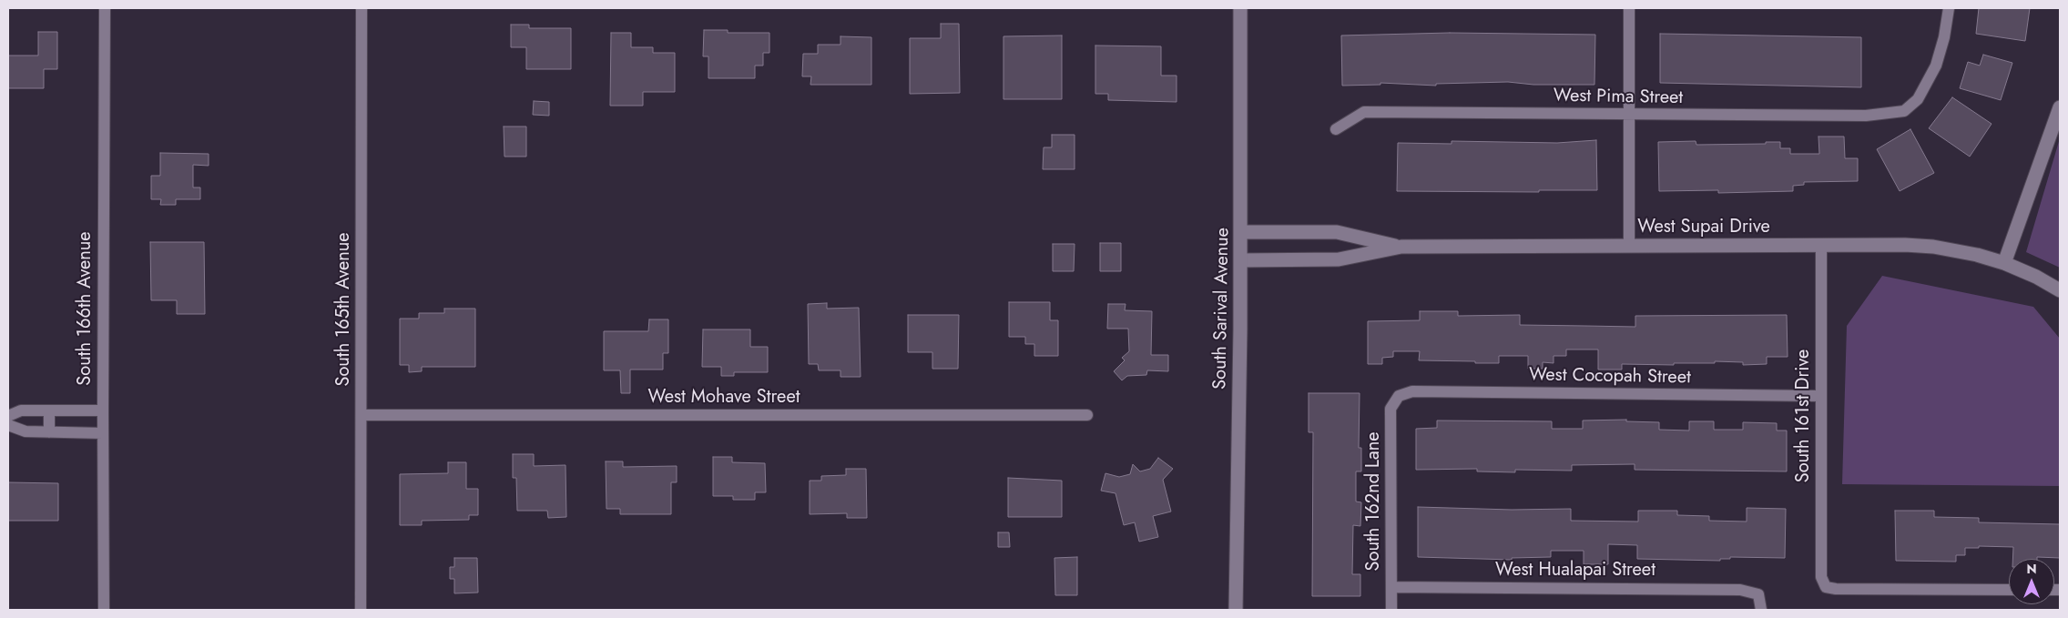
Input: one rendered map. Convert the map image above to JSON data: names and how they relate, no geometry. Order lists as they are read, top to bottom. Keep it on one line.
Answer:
{"streets":{"street":["West Pima Street","West Supai Drive","South 166th Avenue","South Sarival Avenue","South 165th Avenue","West Cocopah Street","West Mohave Street","South 161st Drive","South 162nd Lane","West Hualapai Street"]},"crossings":[["West Supai Drive","South Sarival Avenue"],["West Supai Drive","South 161st Drive"],["South 165th Avenue","West Mohave Street"],["West Cocopah Street","South 161st Drive"],["West Cocopah Street","South 162nd Lane"],["South 162nd Lane","West Hualapai Street"]],"north":"top"}
